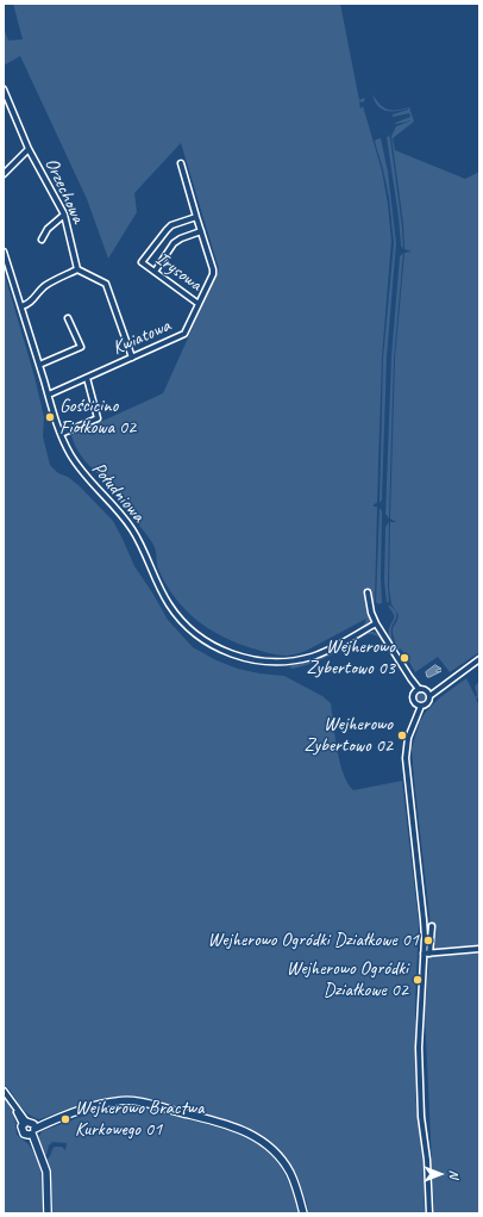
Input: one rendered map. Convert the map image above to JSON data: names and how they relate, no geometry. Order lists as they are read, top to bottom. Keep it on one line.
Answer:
{"streets":{"street":["Orzechowa","Irysowa","Kwiatowa","Południowa"]},"crossings":[["Irysowa","Kwiatowa"],["Kwiatowa","Południowa"]],"places":["Gościcino Fiołkowa 02","Wejherowo Zybertowo 03","Wejherowo Zybertowo 02","Wejherowo Ogródki Działkowe 01","Wejherowo Ogródki Działkowe 02","Wejherowo Bractwa Kurkowego 01"],"north":"right"}
